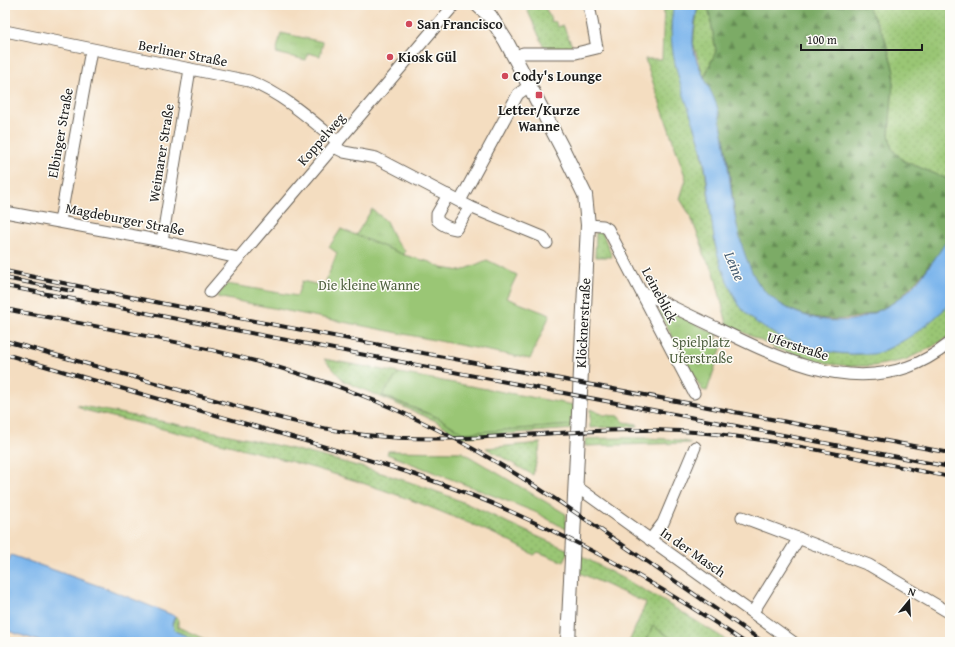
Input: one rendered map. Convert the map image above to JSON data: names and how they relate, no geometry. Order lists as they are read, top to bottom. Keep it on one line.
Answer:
{"streets":{"main road":["Klöcknerstraße"],"street":["Berliner Straße","Elbinger Straße","Koppelweg","Weimarer Straße","Magdeburger Straße","Leineblick","Uferstraße","In der Masch"]},"crossings":[["Berliner Straße","Elbinger Straße"],["Berliner Straße","Koppelweg"],["Berliner Straße","Weimarer Straße"],["Elbinger Straße","Magdeburger Straße"],["Koppelweg","Magdeburger Straße"],["Weimarer Straße","Magdeburger Straße"],["Leineblick","Klöcknerstraße"],["Leineblick","Uferstraße"],["Klöcknerstraße","In der Masch"]],"water":["Leine"],"parks":["Die kleine Wanne","Spielplatz Uferstraße"],"places":{"other":["San Francisco","Kiosk Gül","Cody's Lounge"],"transit":["Letter/Kurze Wanne"]},"scale_bar":"100 m","north":"top"}
